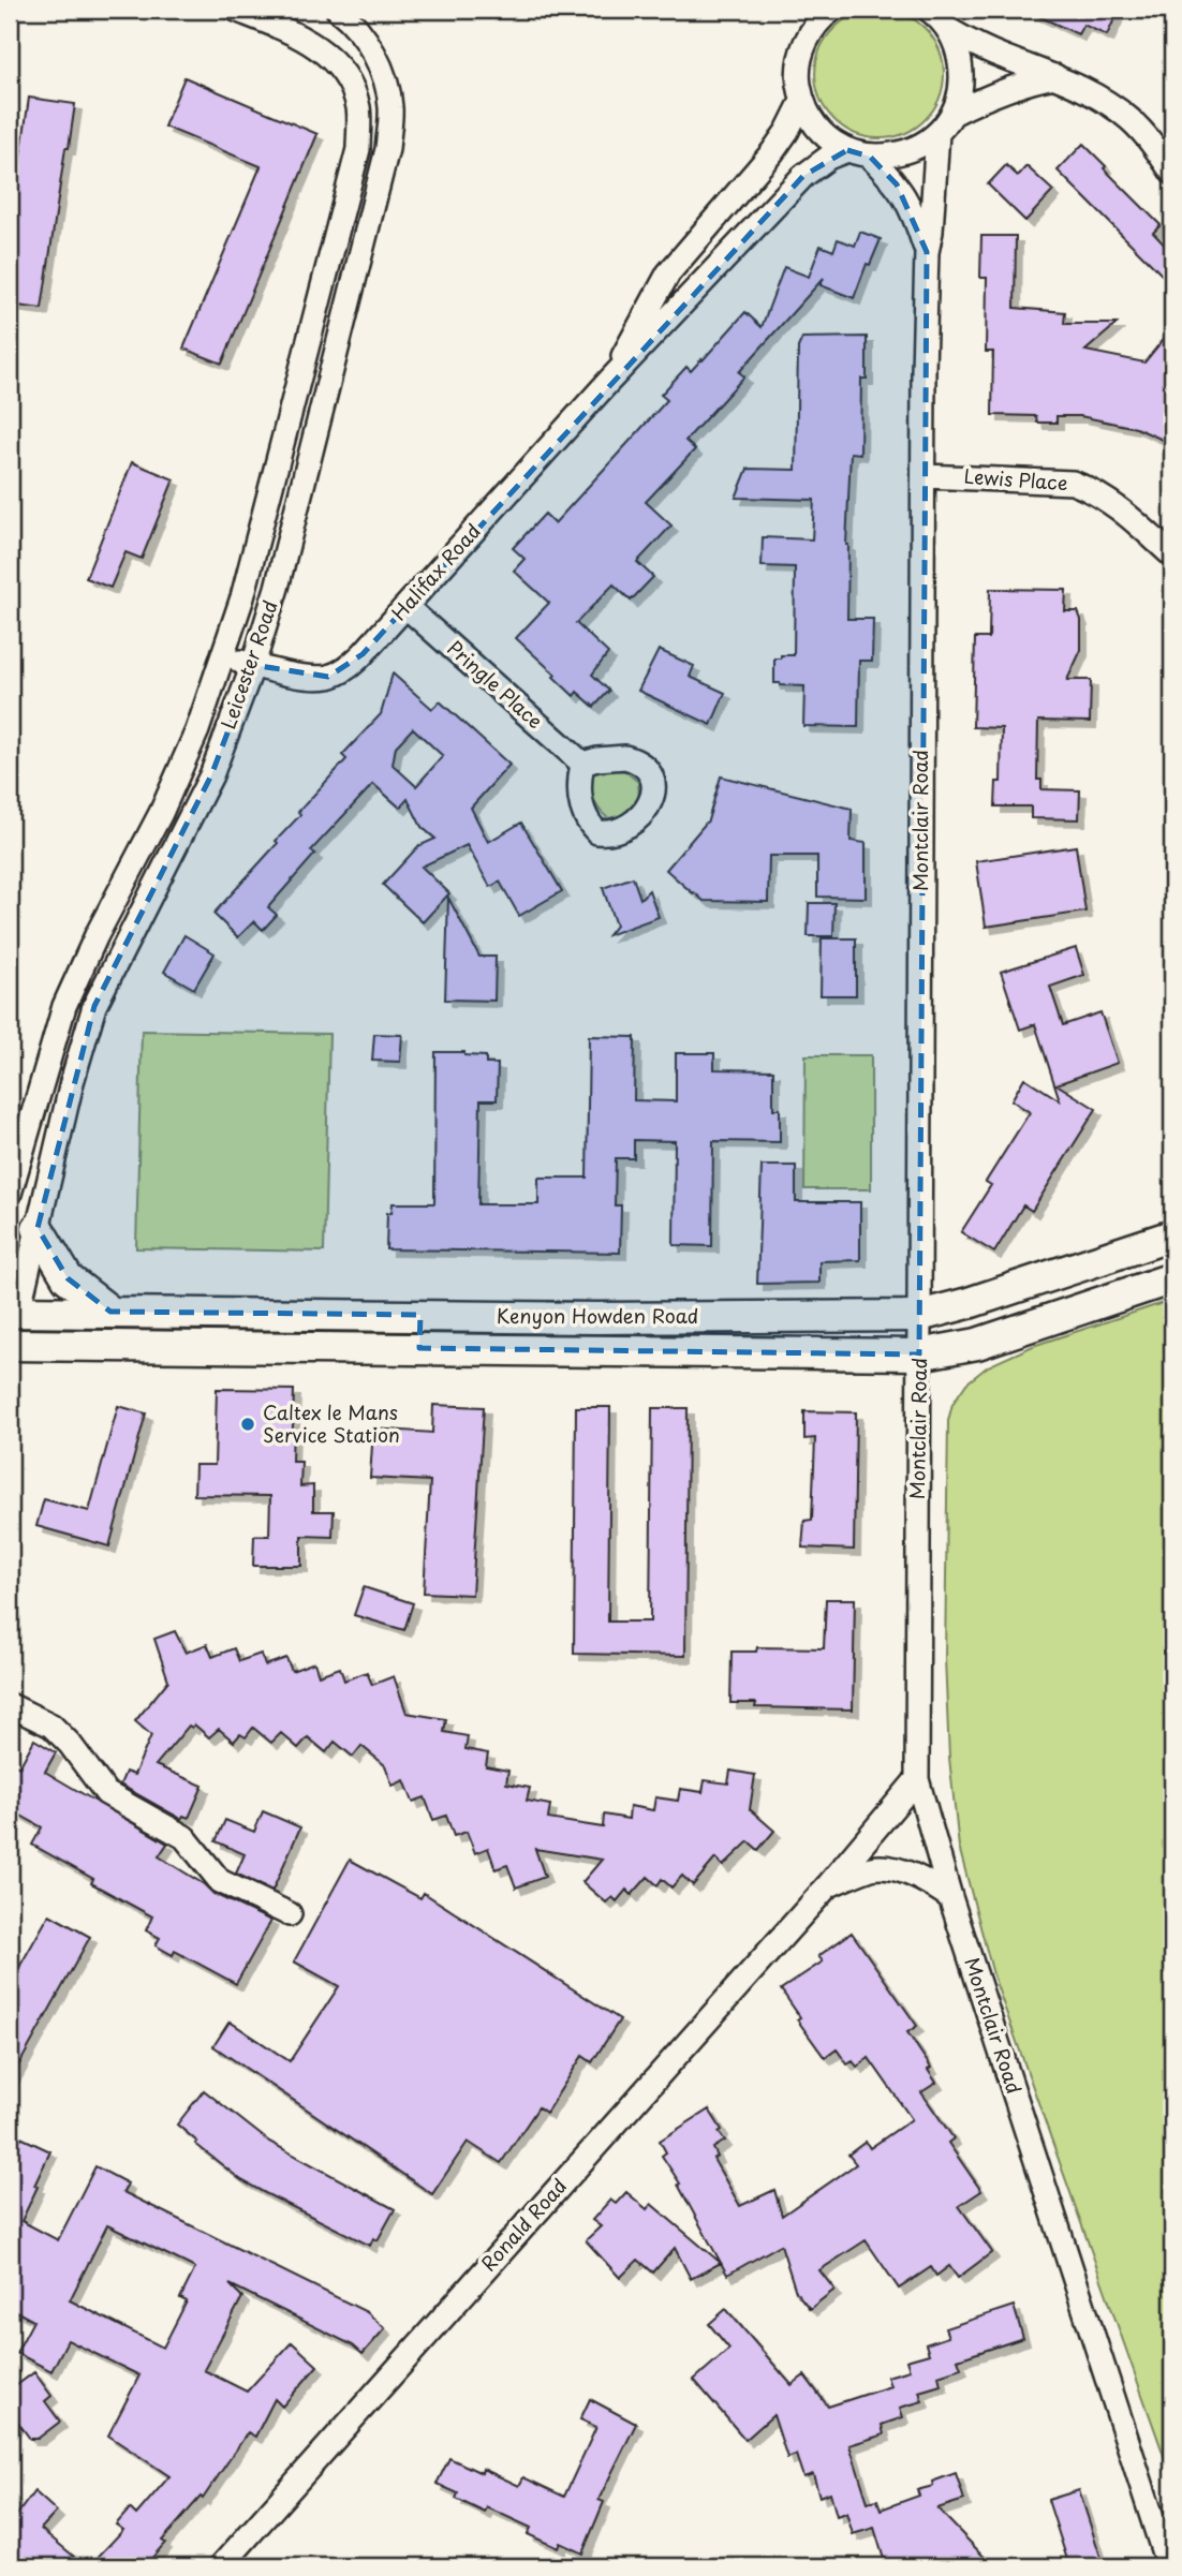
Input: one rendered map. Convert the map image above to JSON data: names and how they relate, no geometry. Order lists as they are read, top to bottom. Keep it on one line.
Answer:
{"streets":{"street":["Lewis Place","Halifax Road","Leicester Road","Pringle Place","Montclair Road","Kenyon Howden Road","Ronald Road"]},"crossings":[["Lewis Place","Montclair Road"],["Halifax Road","Leicester Road"],["Halifax Road","Pringle Place"],["Leicester Road","Kenyon Howden Road"],["Montclair Road","Kenyon Howden Road"],["Montclair Road","Ronald Road"]],"places":["Caltex le Mans Service Station"]}
